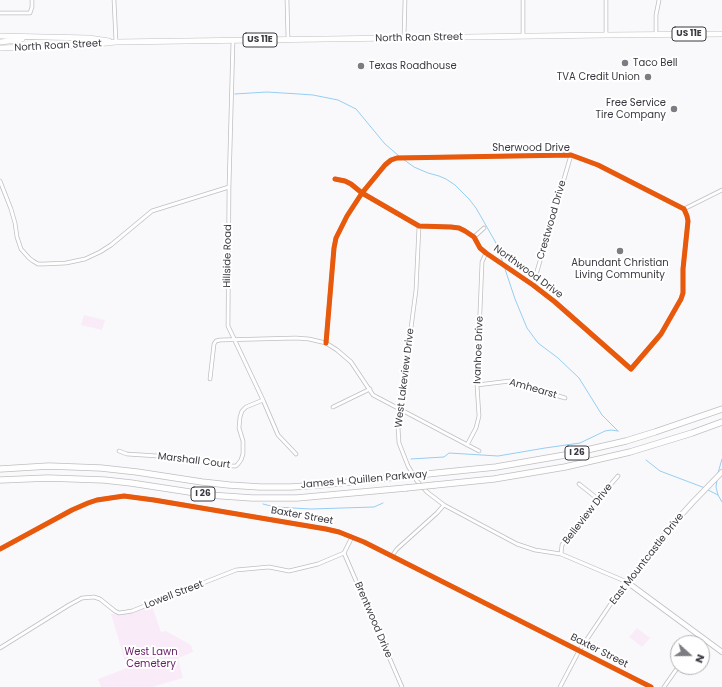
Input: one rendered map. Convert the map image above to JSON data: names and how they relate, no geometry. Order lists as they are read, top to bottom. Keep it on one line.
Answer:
{"streets":{"highway":["I 26","James H. Quillen Parkway"],"main road":["US 11E","North Roan Street"],"street":["Sherwood Drive","Crestwood Drive","Hillside Road","Northwood Drive","Ivanhoe Drive","West Lakeview Drive","Amhearst","Marshall Court","Belleview Drive","Baxter Street","East Mountcastle Drive","Lowell Street","Brentwood Drive"]},"crossings":[["North Roan Street","Hillside Road"],["Sherwood Drive","Crestwood Drive"],["Sherwood Drive","Northwood Drive"],["Crestwood Drive","Northwood Drive"],["Hillside Road","Marshall Court"],["Northwood Drive","Ivanhoe Drive"],["Northwood Drive","West Lakeview Drive"],["Ivanhoe Drive","Amhearst"],["West Lakeview Drive","Belleview Drive"],["West Lakeview Drive","East Mountcastle Drive"],["Baxter Street","East Mountcastle Drive"],["Lowell Street","Brentwood Drive"]],"parks":["West Lawn Cemetery"],"places":["Taco Bell","Texas Roadhouse","TVA Credit Union","Free Service Tire Company","Abundant Christian Living Community"],"north":"right"}
